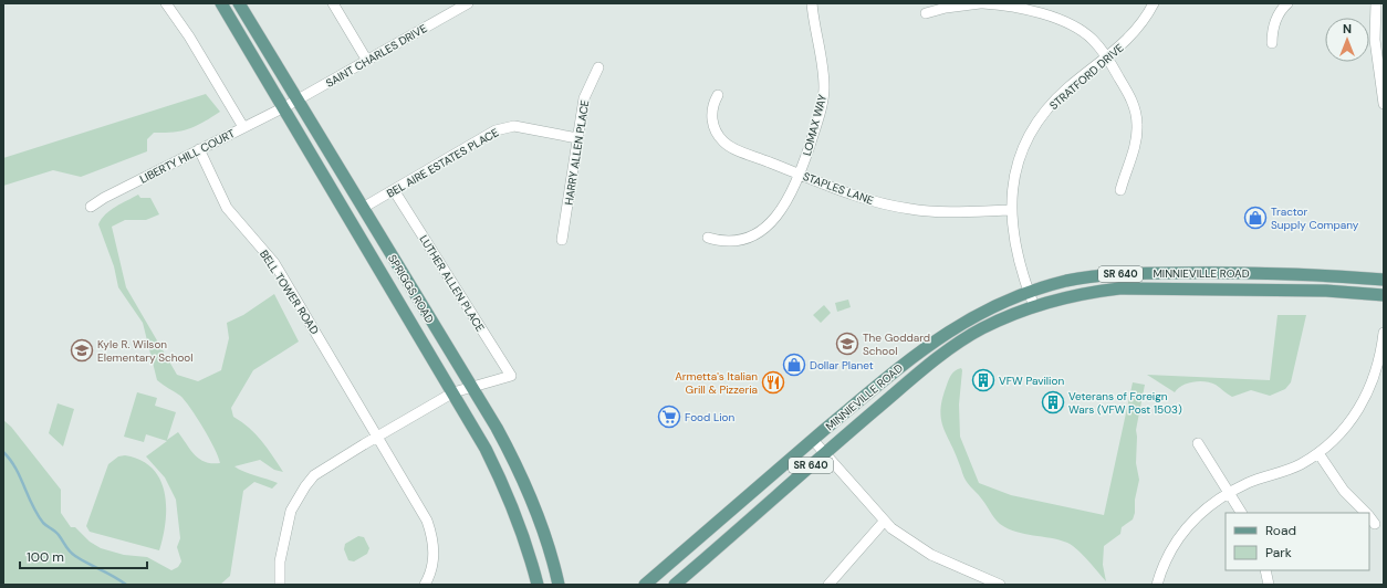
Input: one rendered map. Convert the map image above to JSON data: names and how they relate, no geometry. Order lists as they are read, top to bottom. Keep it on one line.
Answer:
{"streets":{"main road":["MINNIEVILLE ROAD","SR 640","SPRIGGS ROAD"],"street":["SAINT CHARLES DRIVE","STRATFORD DRIVE","LOMAX WAY","HARRY ALLEN PLACE","LIBERTY HILL COURT","BEL AIRE ESTATES PLACE","STAPLES LANE","LUTHER ALLEN PLACE","BELL TOWER ROAD"]},"crossings":[["SAINT CHARLES DRIVE","LIBERTY HILL COURT"],["SAINT CHARLES DRIVE","SPRIGGS ROAD"],["STRATFORD DRIVE","STAPLES LANE"],["STRATFORD DRIVE","MINNIEVILLE ROAD"],["LOMAX WAY","STAPLES LANE"],["HARRY ALLEN PLACE","BEL AIRE ESTATES PLACE"],["LIBERTY HILL COURT","SPRIGGS ROAD"],["LIBERTY HILL COURT","BELL TOWER ROAD"],["BEL AIRE ESTATES PLACE","LUTHER ALLEN PLACE"],["BEL AIRE ESTATES PLACE","SPRIGGS ROAD"],["LUTHER ALLEN PLACE","SPRIGGS ROAD"]],"places":{"shop":["Tractor Supply Company","Dollar Planet"],"school or university":["The Goddard School","Kyle R. Wilson Elementary School"],"building":["VFW Pavilion","Veterans of Foreign Wars (VFW Post 1503)"],"restaurant":["Armetta's Italian Grill & Pizzeria"],"supermarket":["Food Lion"]},"legend":["Road","Park"],"scale_bar":"100 m","north":"top"}
